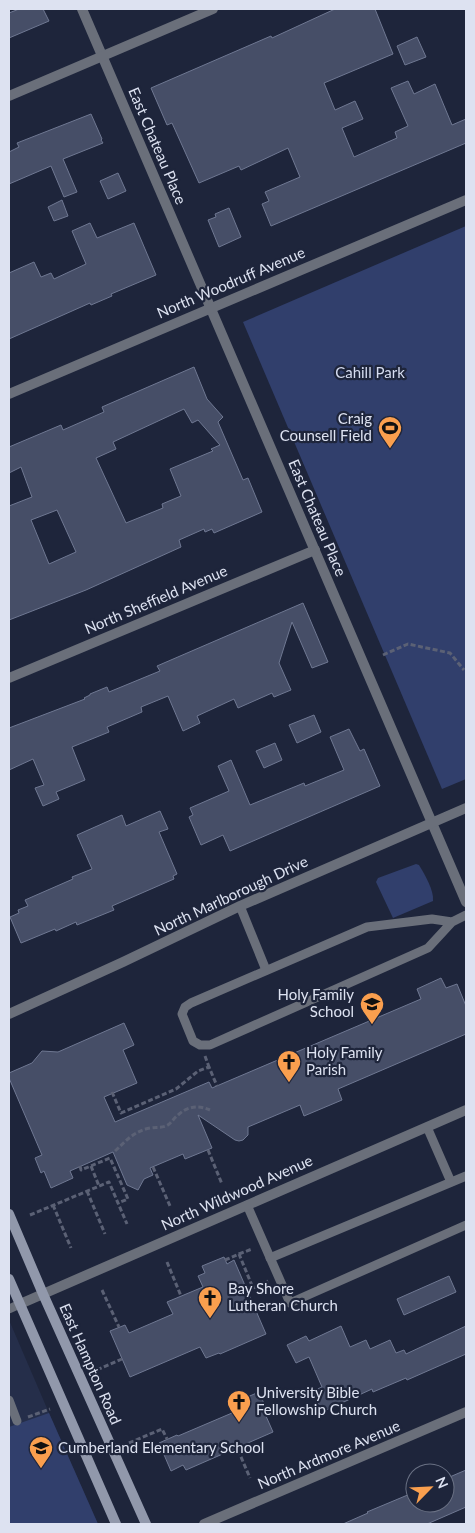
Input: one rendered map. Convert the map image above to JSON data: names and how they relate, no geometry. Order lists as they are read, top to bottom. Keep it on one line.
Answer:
{"streets":{"main road":["East Hampton Road"],"street":["East Chateau Place","North Woodruff Avenue","North Sheffield Avenue","North Marlborough Drive","North Wildwood Avenue","North Ardmore Avenue"]},"crossings":[["East Chateau Place","North Woodruff Avenue"],["East Chateau Place","North Sheffield Avenue"],["East Chateau Place","North Marlborough Drive"],["North Wildwood Avenue","East Hampton Road"]],"parks":["Cahill Park"],"places":{"sports":["Craig Counsell Field"],"school or university":["Holy Family School","Cumberland Elementary School"],"church":["Holy Family Parish","Bay Shore Lutheran Church","University Bible Fellowship Church"]},"north":"top right"}
